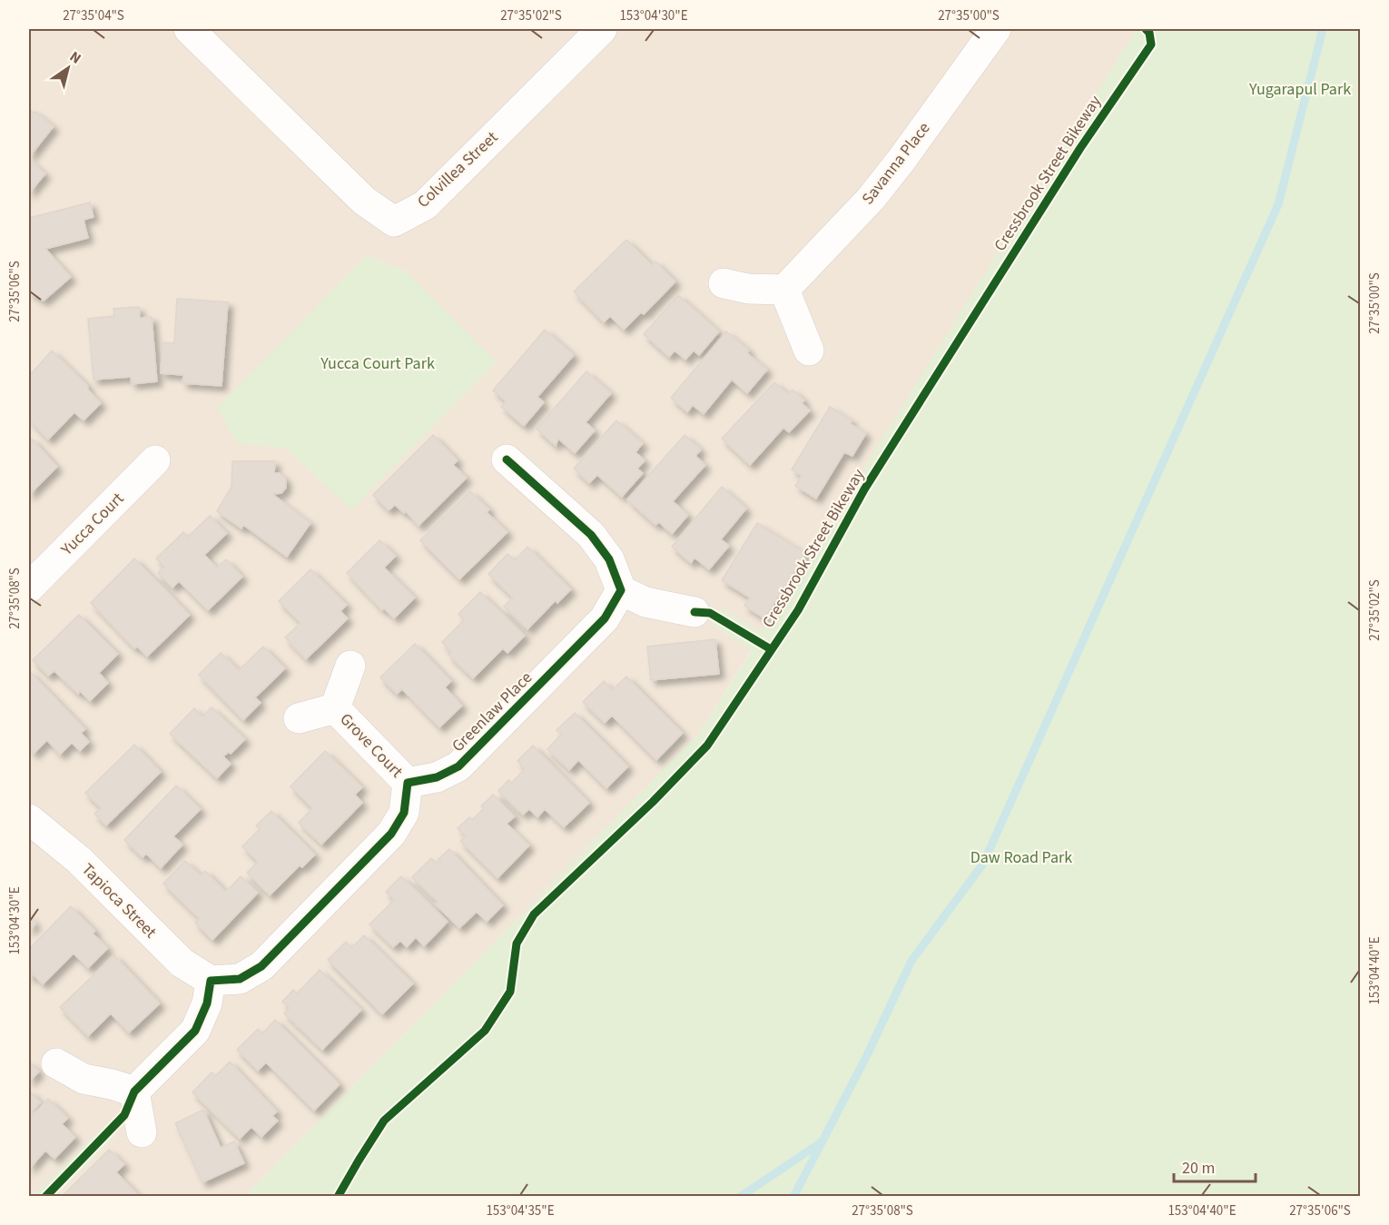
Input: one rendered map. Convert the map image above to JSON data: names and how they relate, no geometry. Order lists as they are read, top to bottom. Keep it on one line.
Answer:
{"streets":{"street":["Savanna Place","Colvillea Street","Yucca Court","Greenlaw Place","Grove Court","Tapioca Street"],"cycle path":["Cressbrook Street Bikeway"]},"crossings":[["Greenlaw Place","Grove Court"]],"parks":["Yugarapul Park","Yucca Court Park","Daw Road Park"],"scale_bar":"20 m","north":"top right","coordinates":["27°35'04\"S","27°35'02\"S","153°04'30\"E","27°35'00\"S","27°35'06\"S","27°35'08\"S","153°04'40\"E","153°04'35\"E"]}
